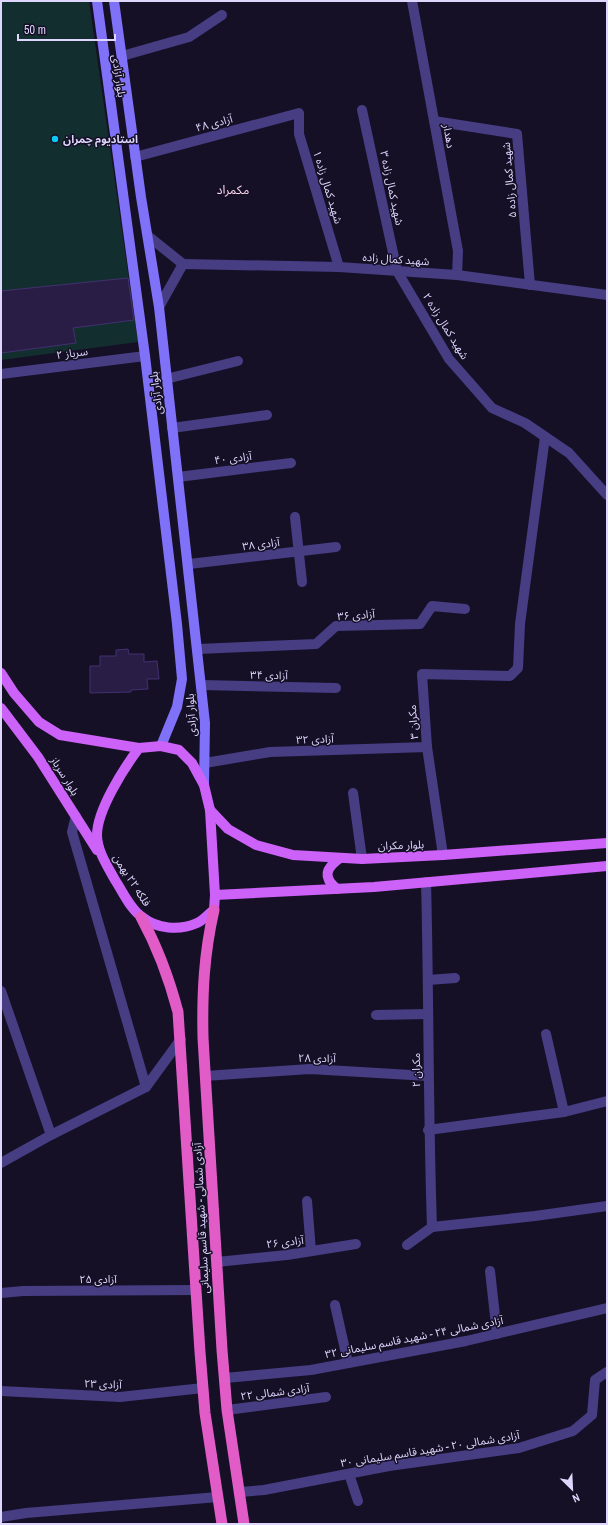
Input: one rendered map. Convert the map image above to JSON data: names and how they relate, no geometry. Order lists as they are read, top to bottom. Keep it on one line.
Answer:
{"streets":{"highway":["آزادی شمالی - شهید قاسم سلیمانی"],"main road":["بلوار آزادی","بلوار سرباز","بلوار مکران","فلکه ۲۲ بهمن"],"street":["آزادی ۴۸","دهدار","شهید کمال زاده ۵","شهید کمال زاده ۱","شهید کمال زاده ۳","شهید کمال زاده","شهید کمال زاده ۲","سرباز ۲","آزادی ۴۰","آزادی ۳۸","آزادی ۳۶","آزادی ۳۴","مکران ۳","آزادی ۳۲","آزادی ۲۸","مکران ۲","آزادی ۲۶","آزادی ۲۵","آزادی شمالی ۲۴ - شهید قاسم سلیمانی ۳۲","آزادی ۲۳","آزادی شمالی ۲۲","آزادی شمالی ۲۰ - شهید قاسم سلیمانی ۳۰"]},"crossings":[["بلوار آزادی","آزادی ۴۸"],["بلوار آزادی","سرباز ۲"],["بلوار آزادی","آزادی ۴۰"],["بلوار آزادی","آزادی ۳۸"],["بلوار آزادی","آزادی ۳۶"],["بلوار آزادی","آزادی ۳۴"],["بلوار آزادی","آزادی ۳۲"],["آزادی ۴۸","شهید کمال زاده ۱"],["دهدار","شهید کمال زاده ۵"],["دهدار","شهید کمال زاده"],["شهید کمال زاده ۵","شهید کمال زاده"],["شهید کمال زاده ۱","شهید کمال زاده"],["شهید کمال زاده ۳","شهید کمال زاده"],["شهید کمال زاده ۳","شهید کمال زاده ۲"],["شهید کمال زاده","شهید کمال زاده ۲"],["شهید کمال زاده ۲","مکران ۳"],["مکران ۳","آزادی ۳۲"],["مکران ۳","بلوار مکران"],["بلوار سرباز","فلکه ۲۲ بهمن"],["فلکه ۲۲ بهمن","آزادی شمالی - شهید قاسم سلیمانی"],["آزادی ۲۸","مکران ۲"],["آزادی ۲۸","آزادی شمالی - شهید قاسم سلیمانی"],["آزادی شمالی - شهید قاسم سلیمانی","آزادی ۲۶"],["آزادی شمالی - شهید قاسم سلیمانی","آزادی ۲۵"],["آزادی شمالی - شهید قاسم سلیمانی","آزادی شمالی ۲۴ - شهید قاسم سلیمانی ۳۲"],["آزادی شمالی - شهید قاسم سلیمانی","آزادی ۲۳"],["آزادی شمالی - شهید قاسم سلیمانی","آزادی شمالی ۲۲"],["آزادی شمالی - شهید قاسم سلیمانی","آزادی شمالی ۲۰ - شهید قاسم سلیمانی ۳۰"]],"districts":["مکمراد"],"places":["استادیوم چمران"],"scale_bar":"50 m","north":"bottom right"}
